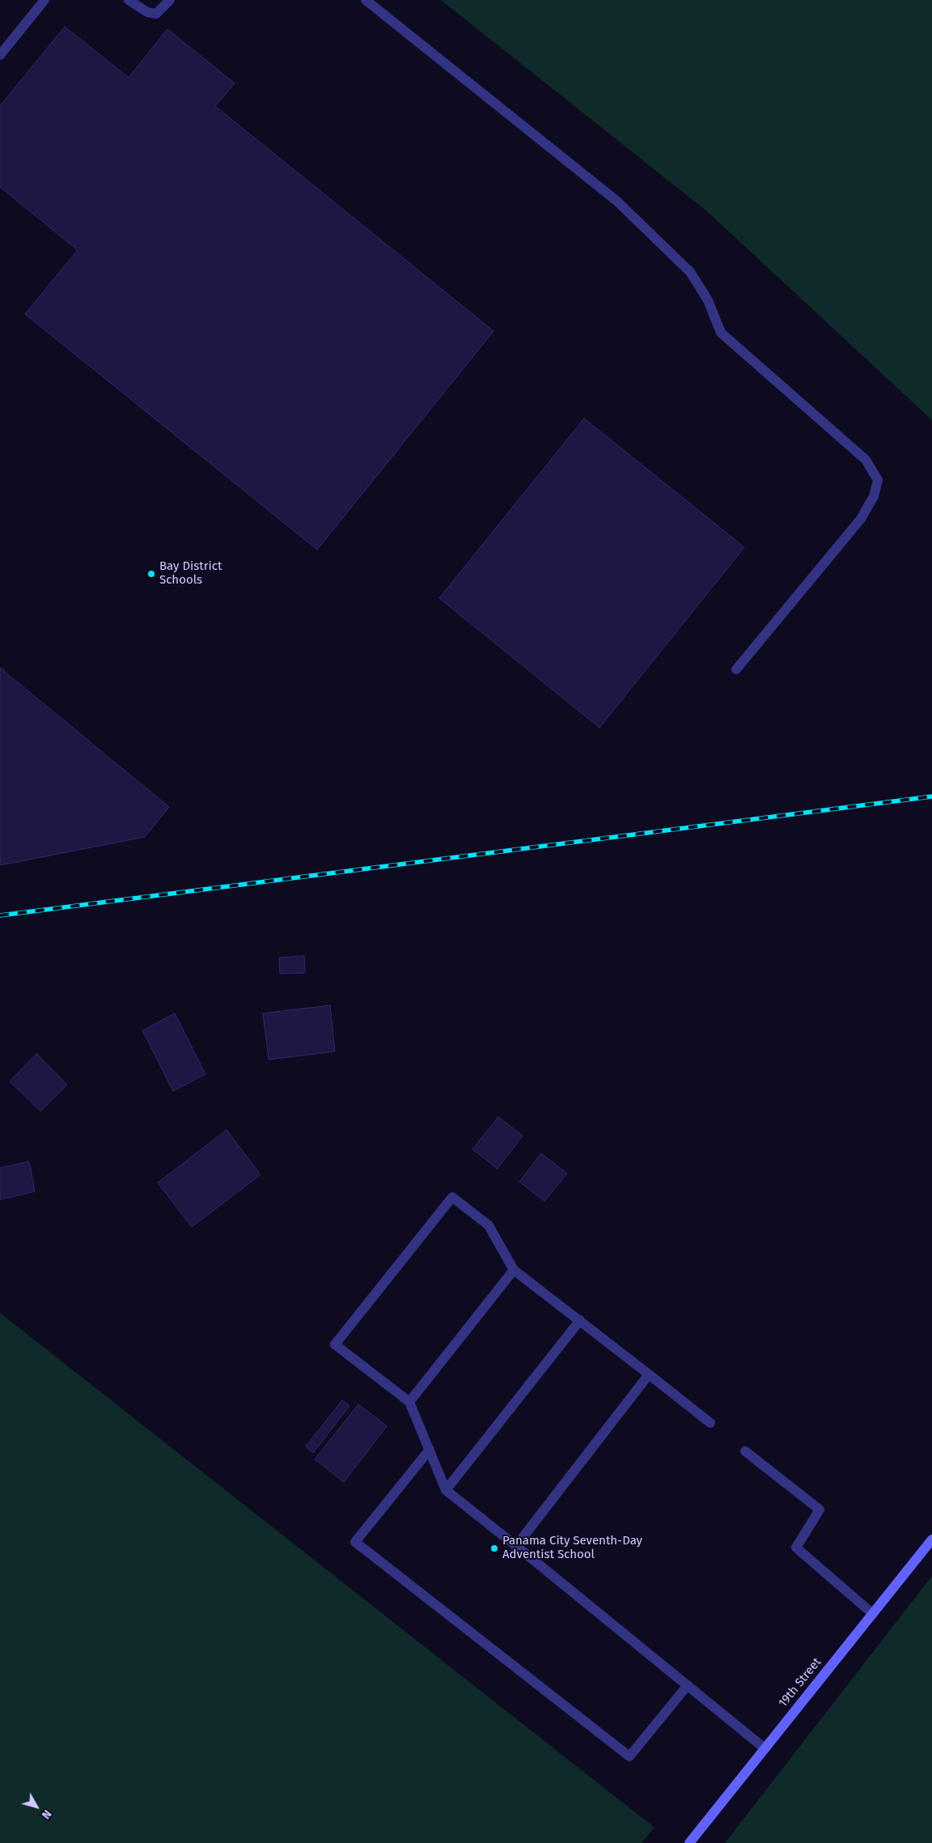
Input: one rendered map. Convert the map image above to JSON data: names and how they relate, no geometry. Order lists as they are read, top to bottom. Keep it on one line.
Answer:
{"streets":{"main road":["19th Street"]},"places":["Bay District Schools","Panama City Seventh-Day Adventist School"],"north":"bottom right"}
